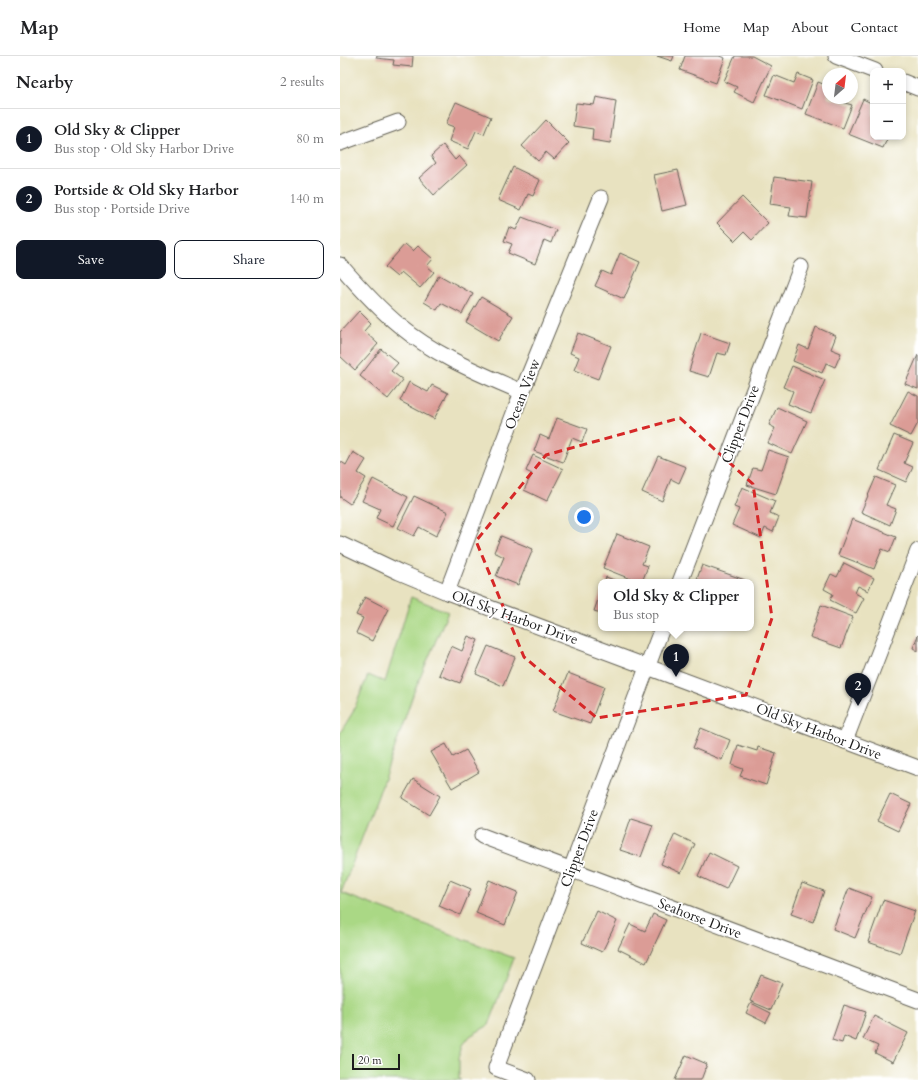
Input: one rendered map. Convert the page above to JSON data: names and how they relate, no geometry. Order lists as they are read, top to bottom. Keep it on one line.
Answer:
{"streets":{"street":["Ocean View","Clipper Drive","Old Sky Harbor Drive","Seahorse Drive"]},"crossings":[["Ocean View","Old Sky Harbor Drive"],["Clipper Drive","Old Sky Harbor Drive"],["Clipper Drive","Seahorse Drive"]],"scale_bar":"20 m","north":"top right","page":{"header":"Map","nav":["Home","Map","About","Contact"],"heading":["Nearby","2 results"],"map_buttons":["+","−"],"list":[{"mark":"1","name":"Old Sky & Clipper","note":"Bus stop · Old Sky Harbor Drive","value":"80 m"},{"mark":"2","name":"Portside & Old Sky Harbor","note":"Bus stop · Portside Drive","value":"140 m"}],"buttons":["Save","Share"],"popup":["Old Sky & Clipper","Bus stop"],"pins":["1","2"],"scale":"20 m"}}
